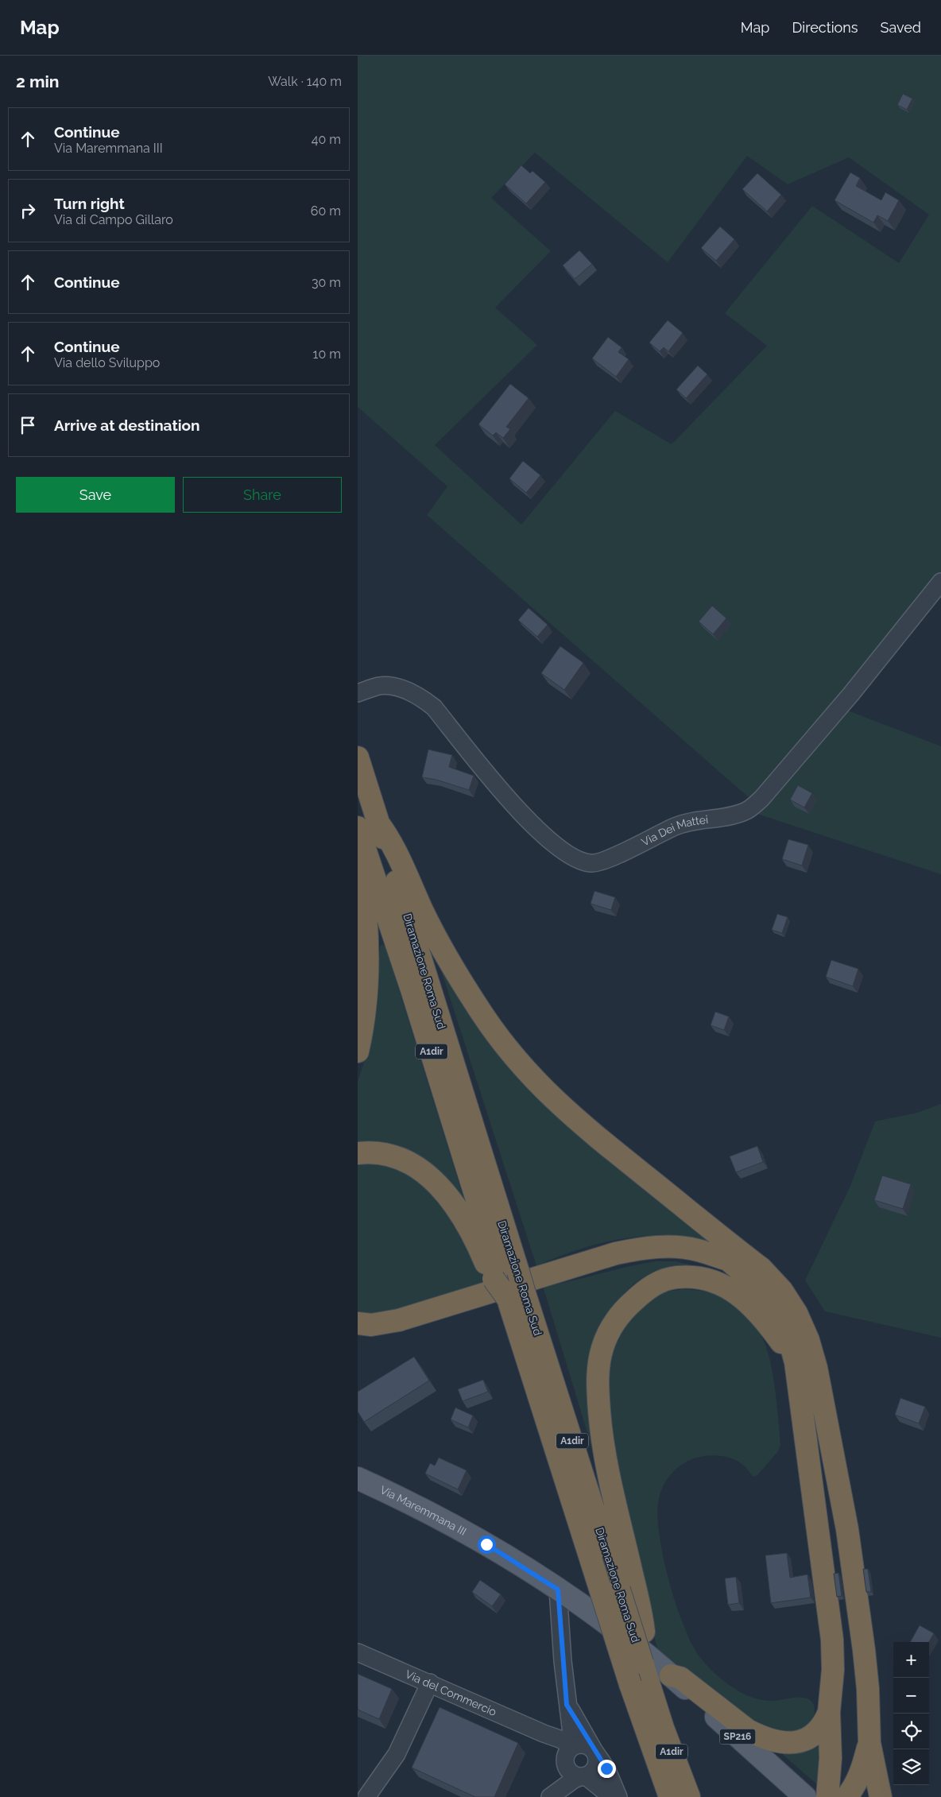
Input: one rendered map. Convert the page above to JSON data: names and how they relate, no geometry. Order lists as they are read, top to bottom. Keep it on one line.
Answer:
{"streets":{"highway":["Diramazione Roma Sud","A1dir"],"main road":["Via Maremmana III","SP216"],"street":["Via Dei Mattei","Via del Commercio"]},"page":{"header":"Map","nav":["Map","Directions","Saved"],"heading":["2 min","Walk · 140 m"],"list":[["Continue","Via Maremmana III","40 m"],["Turn right","Via di Campo Gillaro","60 m"],["Continue","30 m"],["Continue","Via dello Sviluppo","10 m"],"Arrive at destination"],"buttons":["Save","Share"],"map_buttons":["+","−"]}}
